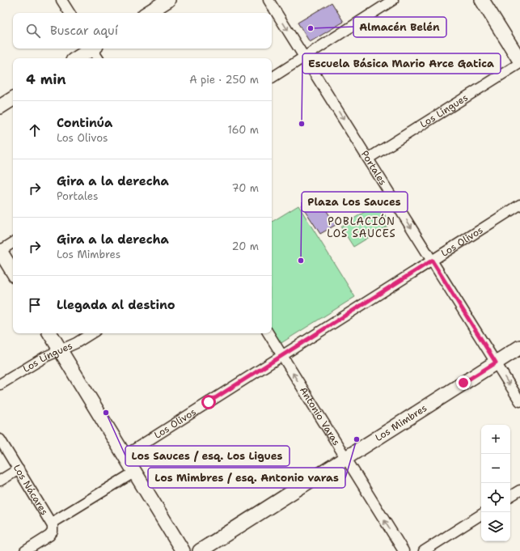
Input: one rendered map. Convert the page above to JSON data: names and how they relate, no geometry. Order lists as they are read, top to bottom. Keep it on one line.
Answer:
{"streets":{"street":["Los Lingues","Portales","Los Olivos","Antonio Varas","Los Mimbres","Los Nácares"]},"crossings":[["Los Lingues","Portales"],["Portales","Los Olivos"],["Portales","Los Mimbres"],["Los Olivos","Antonio Varas"],["Antonio Varas","Los Mimbres"]],"one_way":["Portales","Antonio Varas"],"districts":["POBLACIÓN LOS SAUCES"],"places":["Almacén Belén","Escuela Básica Mario Arce Gatica","Plaza Los Sauces","Los Sauces / esq. Los Ligues","Los Mimbres / esq. Antonio varas"],"page":{"search":"Buscar aquí","heading":["4 min","A pie · 250 m"],"list":[["Continúa","Los Olivos","160 m"],["Gira a la derecha","Portales","70 m"],["Gira a la derecha","Los Mimbres","20 m"],"Llegada al destino"],"map_buttons":["+","−"]}}
